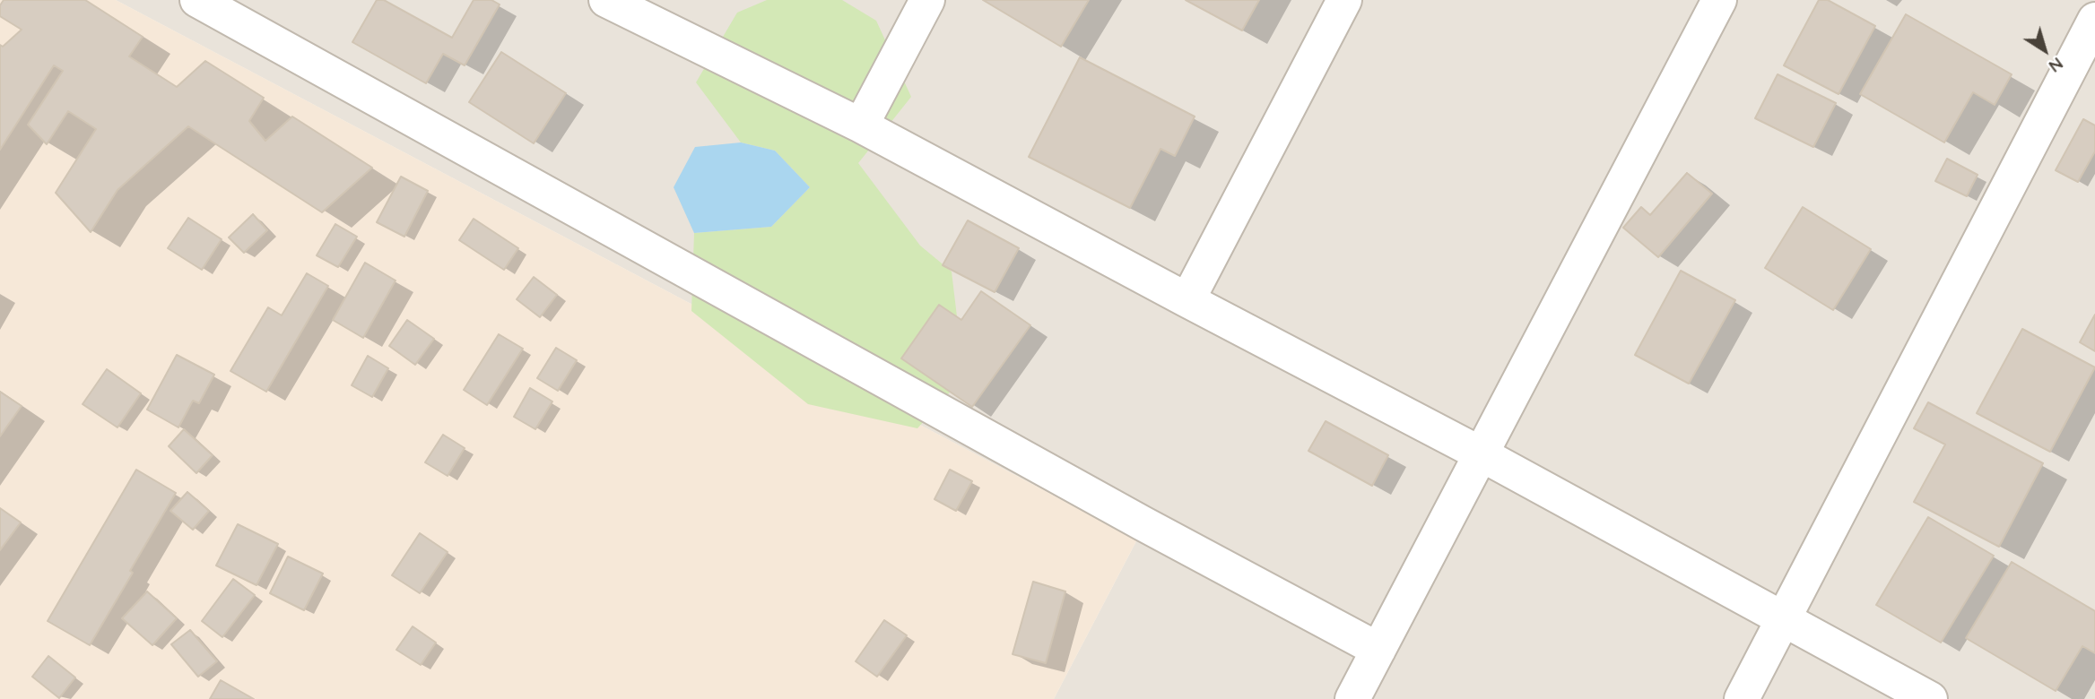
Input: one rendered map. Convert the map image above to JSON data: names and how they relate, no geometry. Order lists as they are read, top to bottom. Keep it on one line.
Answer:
{"north":"bottom right"}
